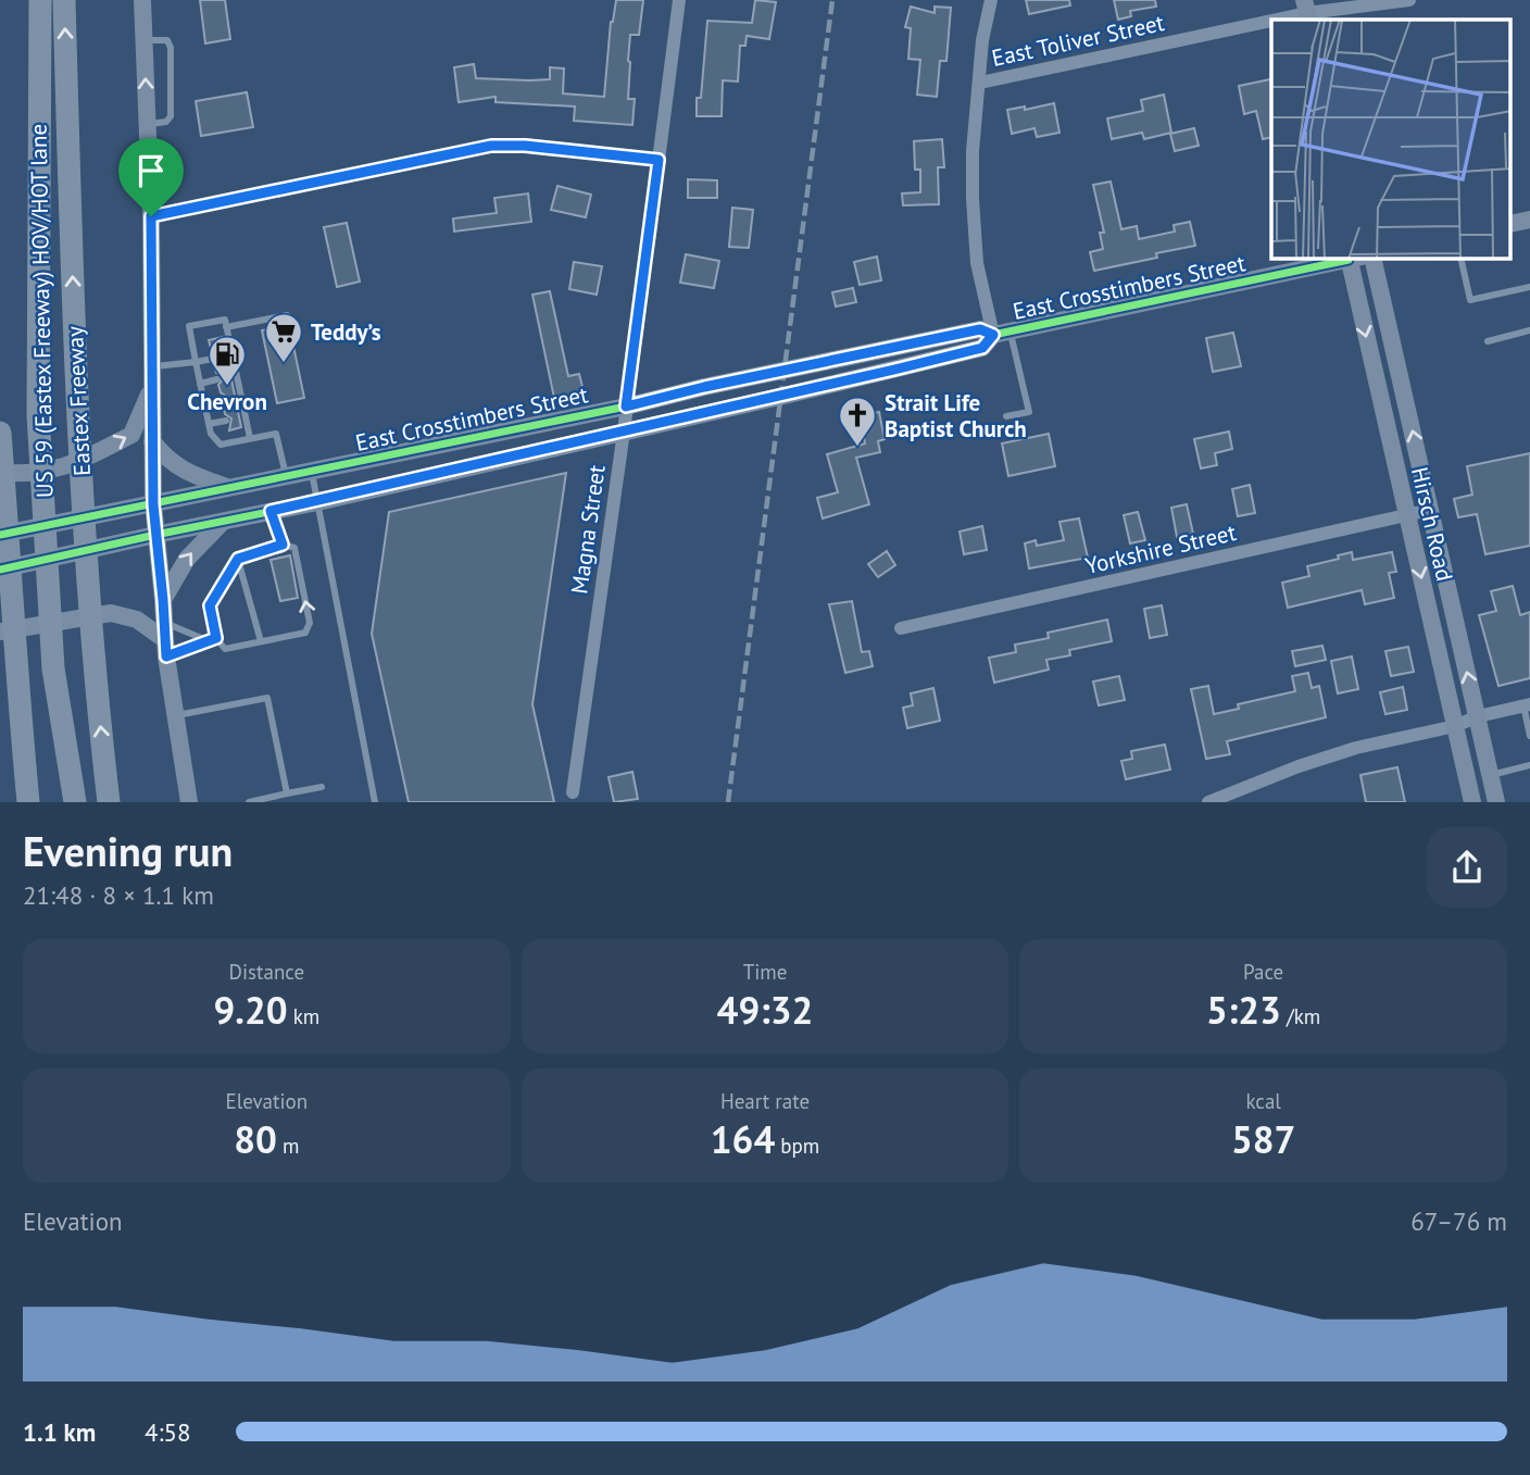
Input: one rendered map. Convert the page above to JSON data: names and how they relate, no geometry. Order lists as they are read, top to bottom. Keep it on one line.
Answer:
{"streets":{"highway":["US 59 (Eastex Freeway) HOV/HOT lane","Eastex Freeway"],"main road":["East Crosstimbers Street","Hirsch Road"],"street":["East Toliver Street","Magna Street","Yorkshire Street"]},"crossings":[["East Crosstimbers Street","Magna Street"],["Hirsch Road","Yorkshire Street"]],"places":{"supermarket":["Teddy’s"],"fuel station":["Chevron"],"church":["Strait Life Baptist Church"]},"page":{"heading":["Evening run","21:48 · 8 × 1.1 km"],"stats":[["Distance","9.20 km"],["Time","49:32"],["Pace","5:23 /km"],["Elevation","80 m"],["Heart rate","164 bpm"],["kcal","587"]],"chart":["Elevation","67–76 m"],"list":[{"name":"1.1 km","note":"4:58"}]}}
